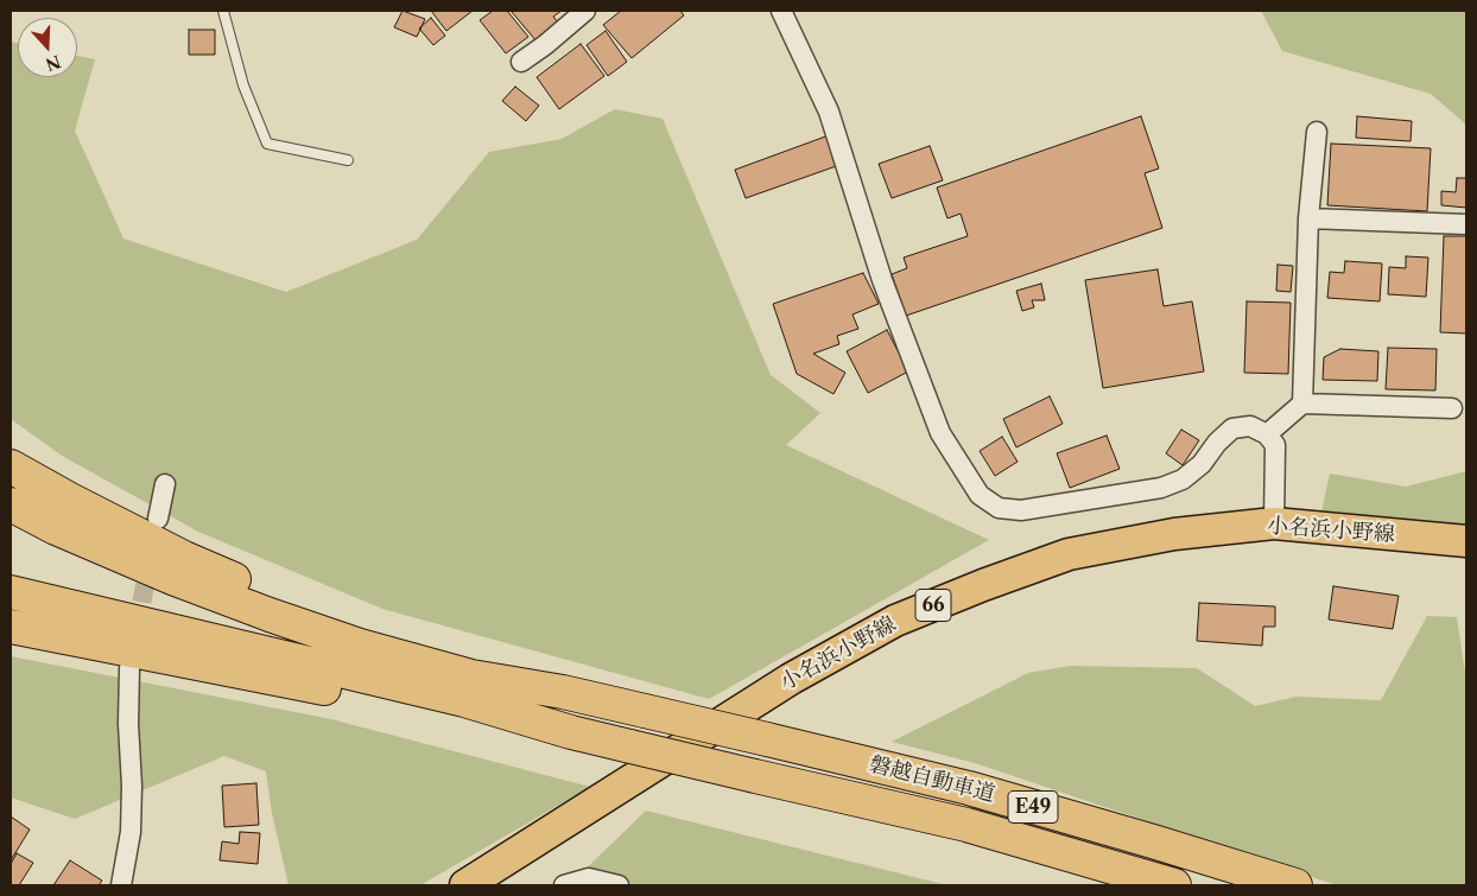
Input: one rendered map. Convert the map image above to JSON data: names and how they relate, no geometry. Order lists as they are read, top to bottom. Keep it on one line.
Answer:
{"streets":{"highway":["磐越自動車道","E49"],"main road":["小名浜小野線","66"]},"north":"bottom"}
